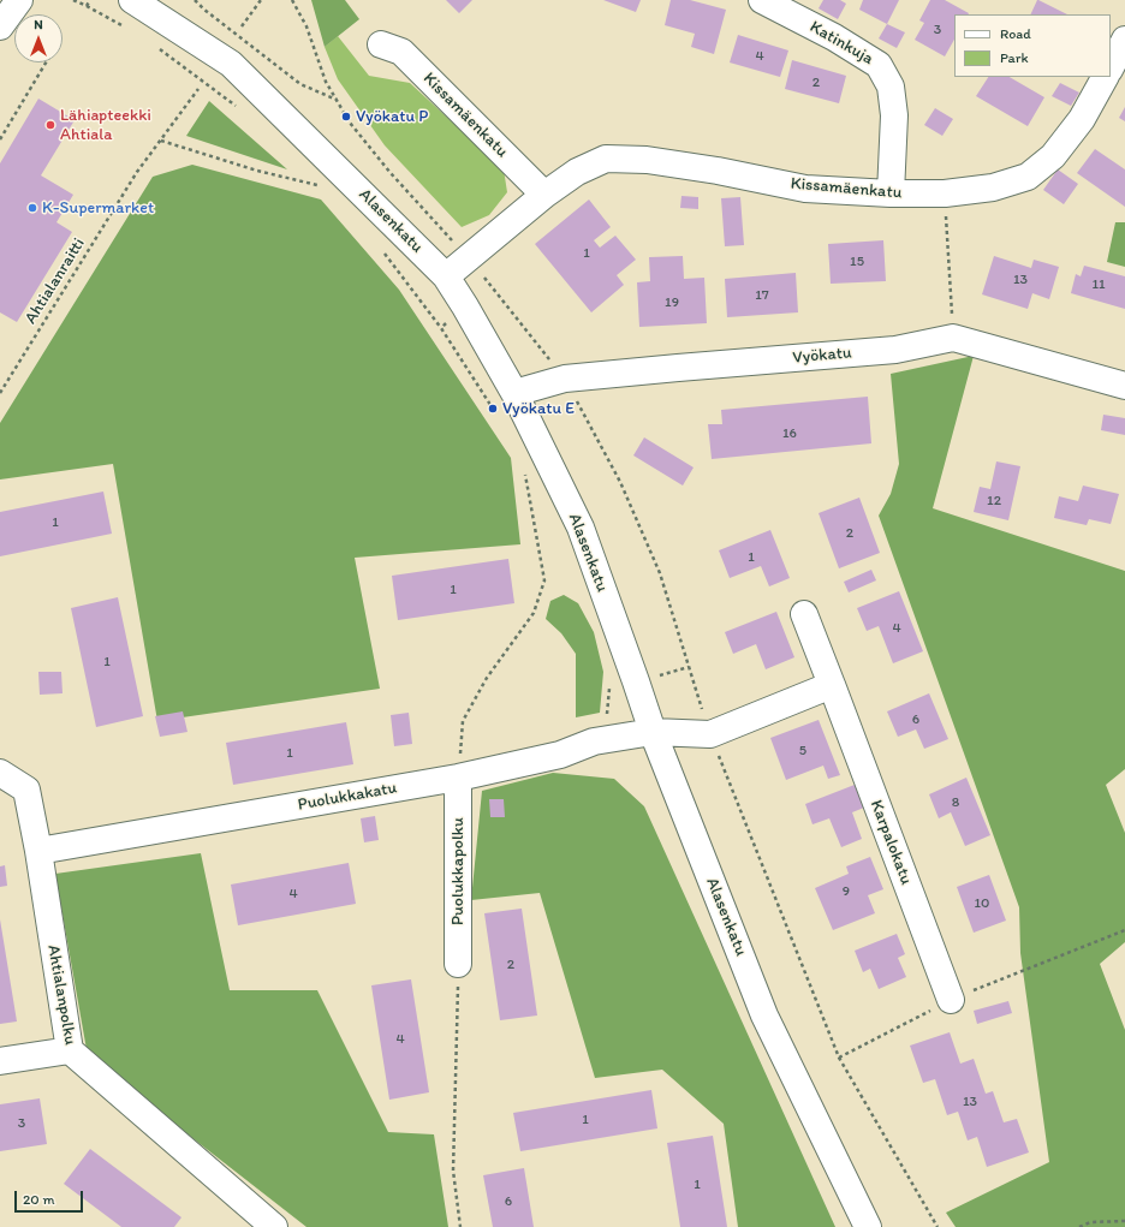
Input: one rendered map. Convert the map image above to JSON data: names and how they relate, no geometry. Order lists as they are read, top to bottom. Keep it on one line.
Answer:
{"streets":{"street":["Katinkuja","Kissamäenkatu","Alasenkatu","Vyökatu","Puolukkakatu","Karpalokatu","Puolukkapolku","Ahtialanpolku"],"path":["Ahtialanraitti"]},"crossings":[["Katinkuja","Kissamäenkatu"],["Kissamäenkatu","Alasenkatu"],["Alasenkatu","Vyökatu"],["Alasenkatu","Puolukkakatu"],["Puolukkakatu","Puolukkapolku"],["Puolukkakatu","Ahtialanpolku"]],"places":["Vyökatu P","Lähiapteekki Ahtiala","K-Supermarket","Vyökatu E"],"house_numbers":["3","4","2","1","15","13","11","17","19","16","12","1","2","1","1","4","1","6","5","1","8","9","4","10","2","4","13","1","3","1","6"],"legend":["Road","Park"],"scale_bar":"20 m","north":"top"}
